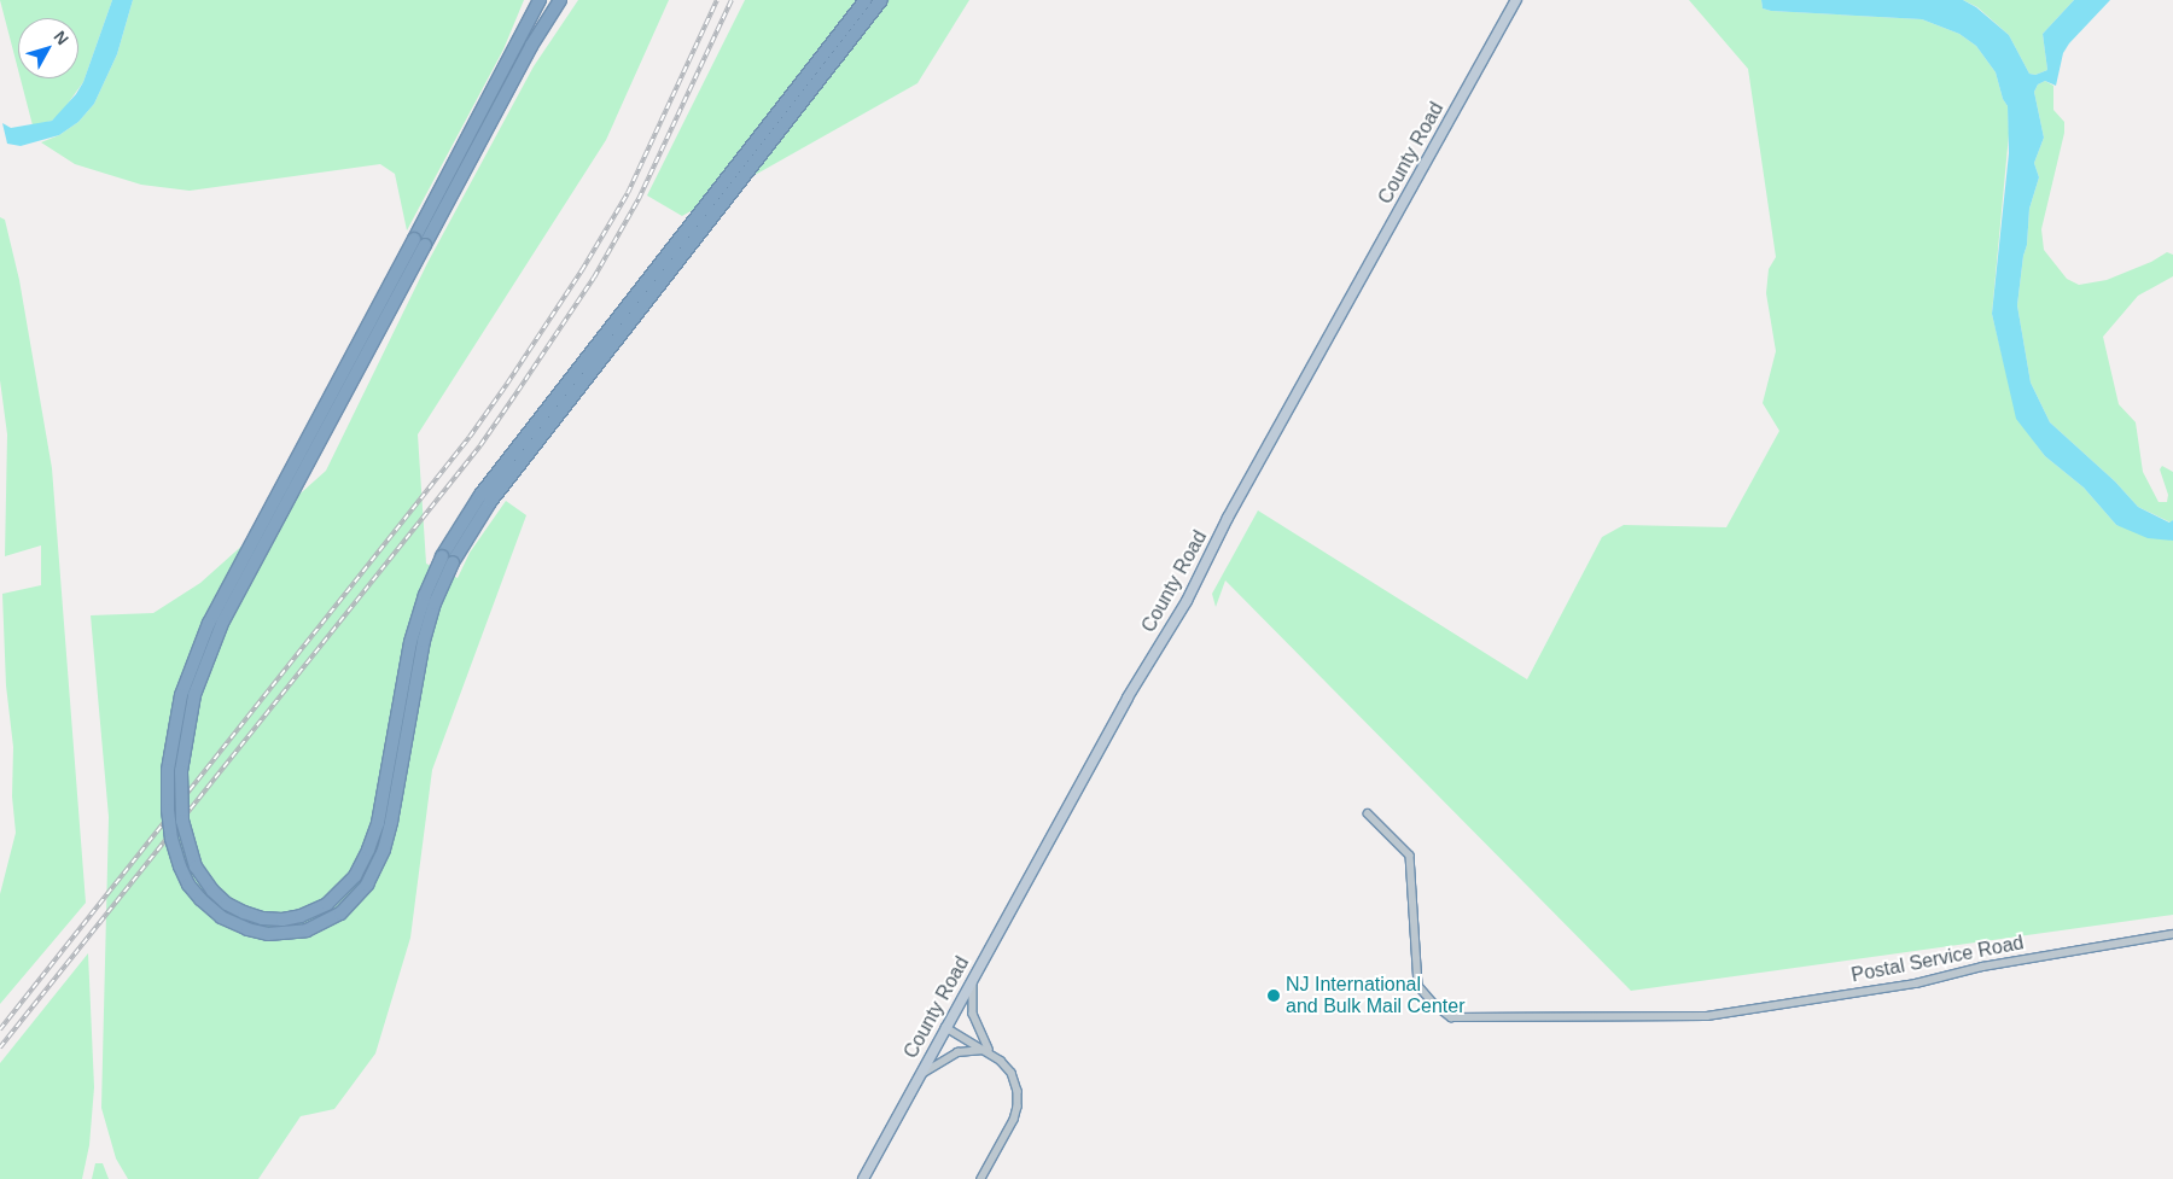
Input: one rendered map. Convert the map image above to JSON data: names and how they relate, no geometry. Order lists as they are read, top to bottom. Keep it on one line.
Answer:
{"streets":{"main road":["County Road"],"street":["Postal Service Road"]},"places":["NJ International and Bulk Mail Center"],"north":"top right"}
